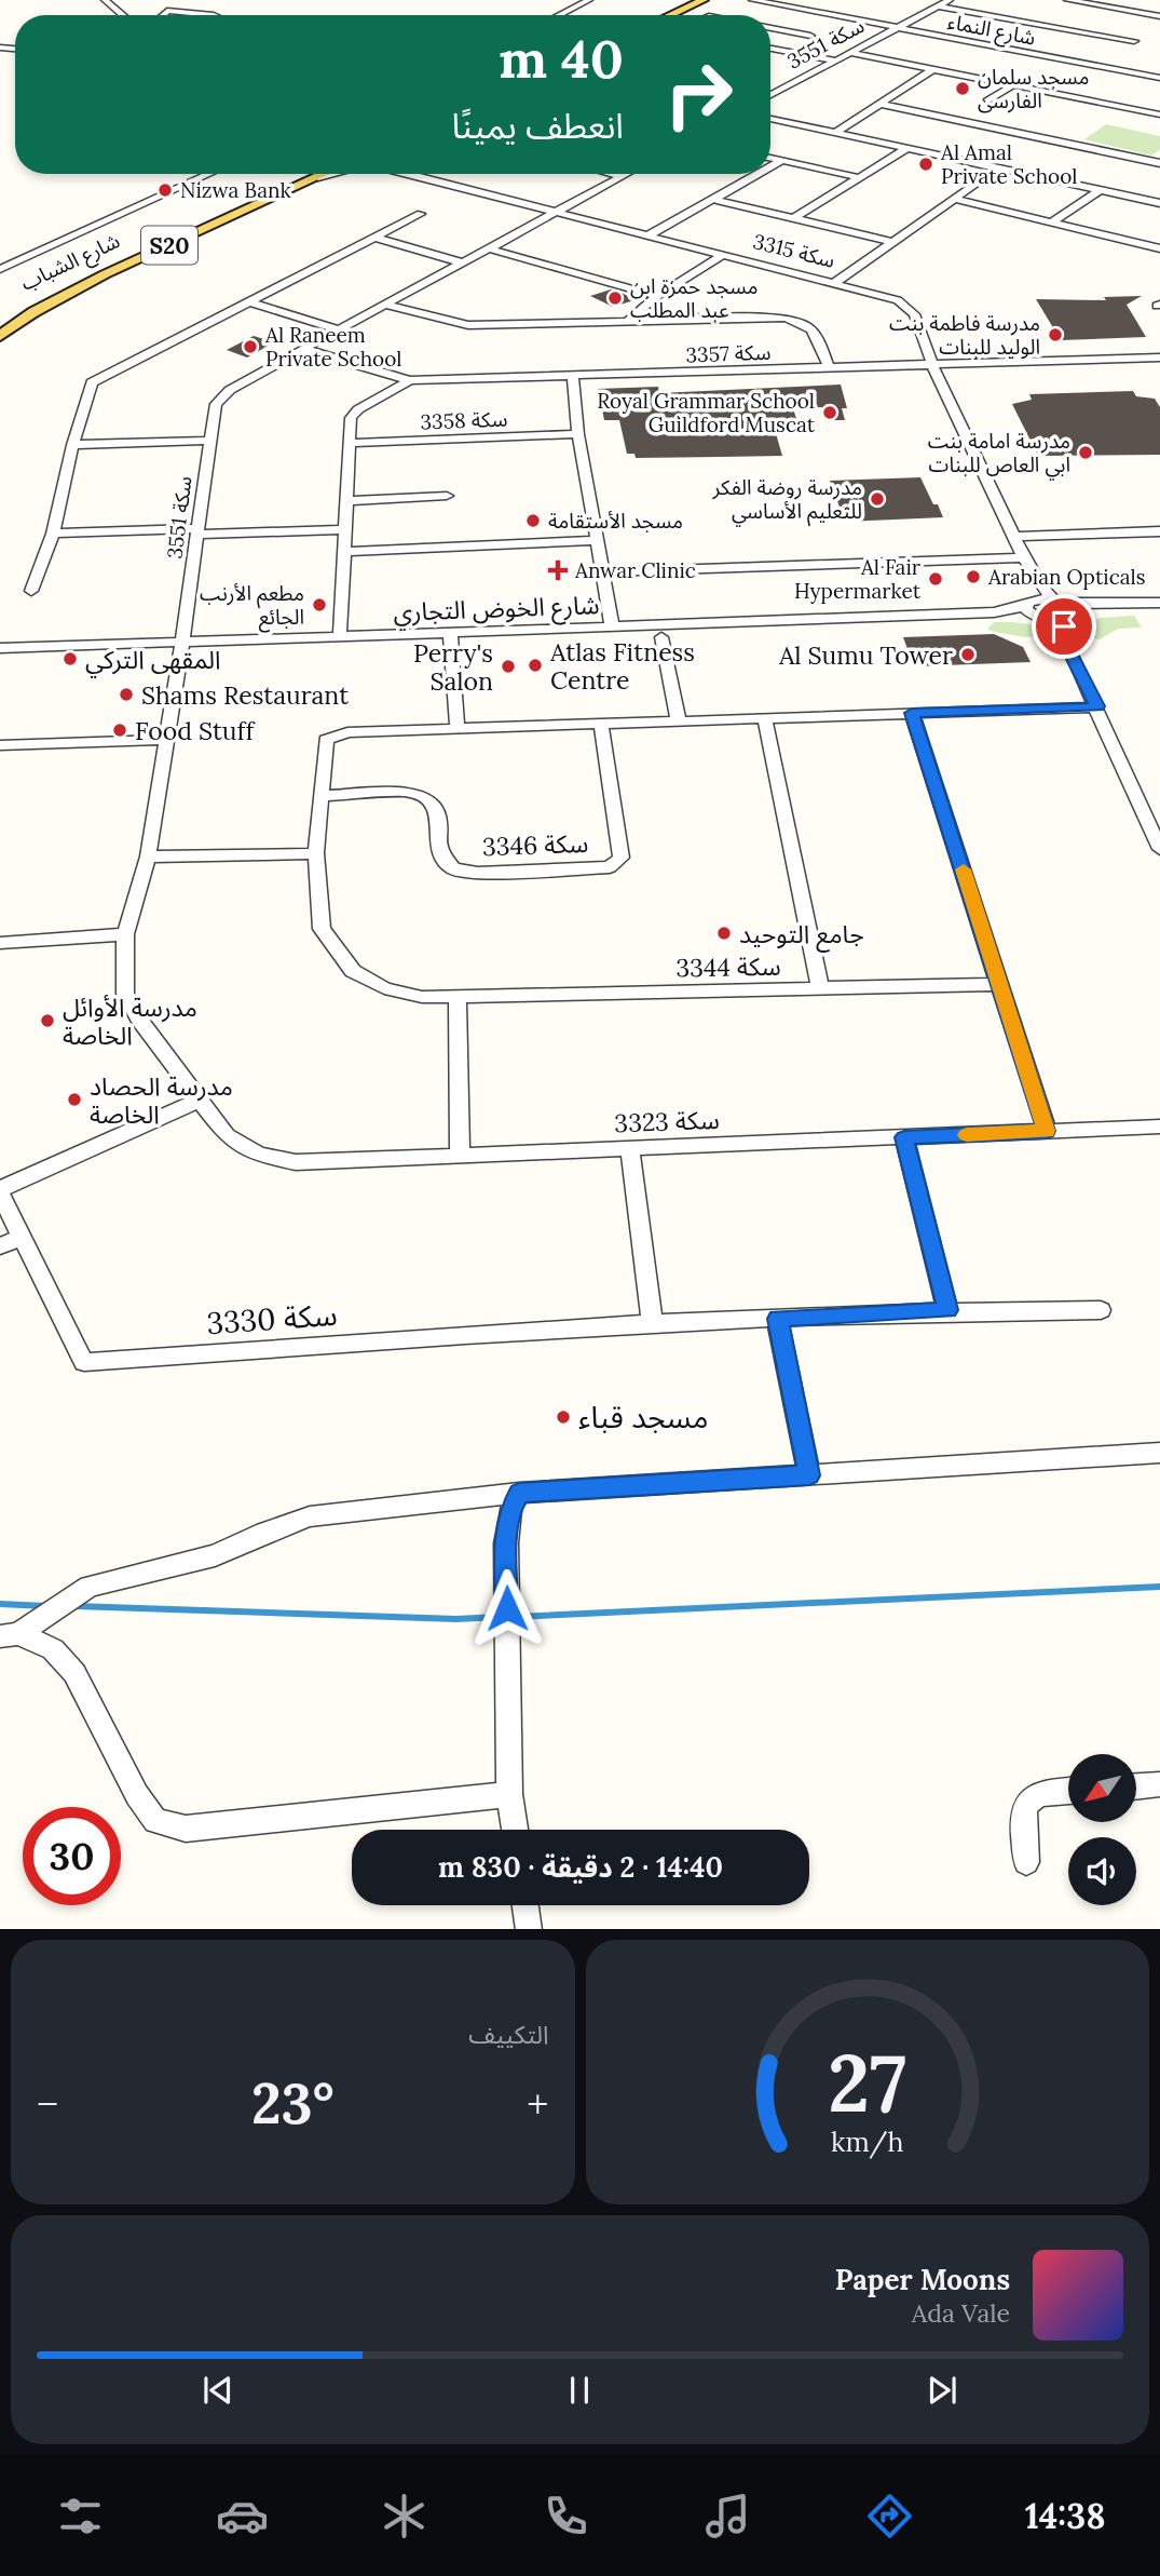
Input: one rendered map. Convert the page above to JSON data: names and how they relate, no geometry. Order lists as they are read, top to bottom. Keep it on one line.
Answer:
{"streets":{"main road":["S20","شارع الشباب"],"street":["شارع النماء","سكة 3551","سكة 3315","سكة 3357","سكة 3358","شارع الخوض التجاري","سكة 3346","سكة 3344","سكة 3323","سكة 3330"]},"crossings":[["شارع النماء","سكة 3551"],["سكة 3551","سكة 3315"],["سكة 3551","سكة 3357"],["سكة 3551","شارع الخوض التجاري"],["سكة 3551","سكة 3323"],["سكة 3551","سكة 3330"],["سكة 3315","سكة 3357"],["سكة 3315","شارع الخوض التجاري"],["سكة 3357","سكة 3358"],["سكة 3358","شارع الخوض التجاري"],["سكة 3346","سكة 3344"],["سكة 3323","سكة 3330"]],"places":{"other":["مسجد سلمان الفارسى","Al Amal Private School","Nizwa Bank","مسجد حمزة ابن عبد المطلب","مدرسة فاطمة بنت الوليد للبنات","Al Raneem Private School","Royal Grammar School Guildford Muscat","مدرسة امامة بنت ابي العاص للبنات","مدرسة روضة الفكر للتعليم الأساسي","مسجد الأستقامة","Arabian Opticals","Al Fair Hypermarket","مطعم الأرنب الجائع","Al Sumu Tower","المقهى التركي","Atlas Fitness Centre","Perry's Salon","Shams Restaurant","Food Stuff","جامع التوحيد","مدرسة الأوائل الخاصة","مدرسة الحصاد الخاصة","مسجد قباء"],"health":["Anwar Clinic"]},"north":"bottom left","page":{"turn":["40 m","انعطف يمينًا"],"limit":"30","trip":"14:40 · 2 دقيقة · 830 m","tile":"التكييف","heat":["−","23°","+"],"song":["Paper Moons","Ada Vale"],"tabs":"14:38","gauge":["27","km/h"]}}
